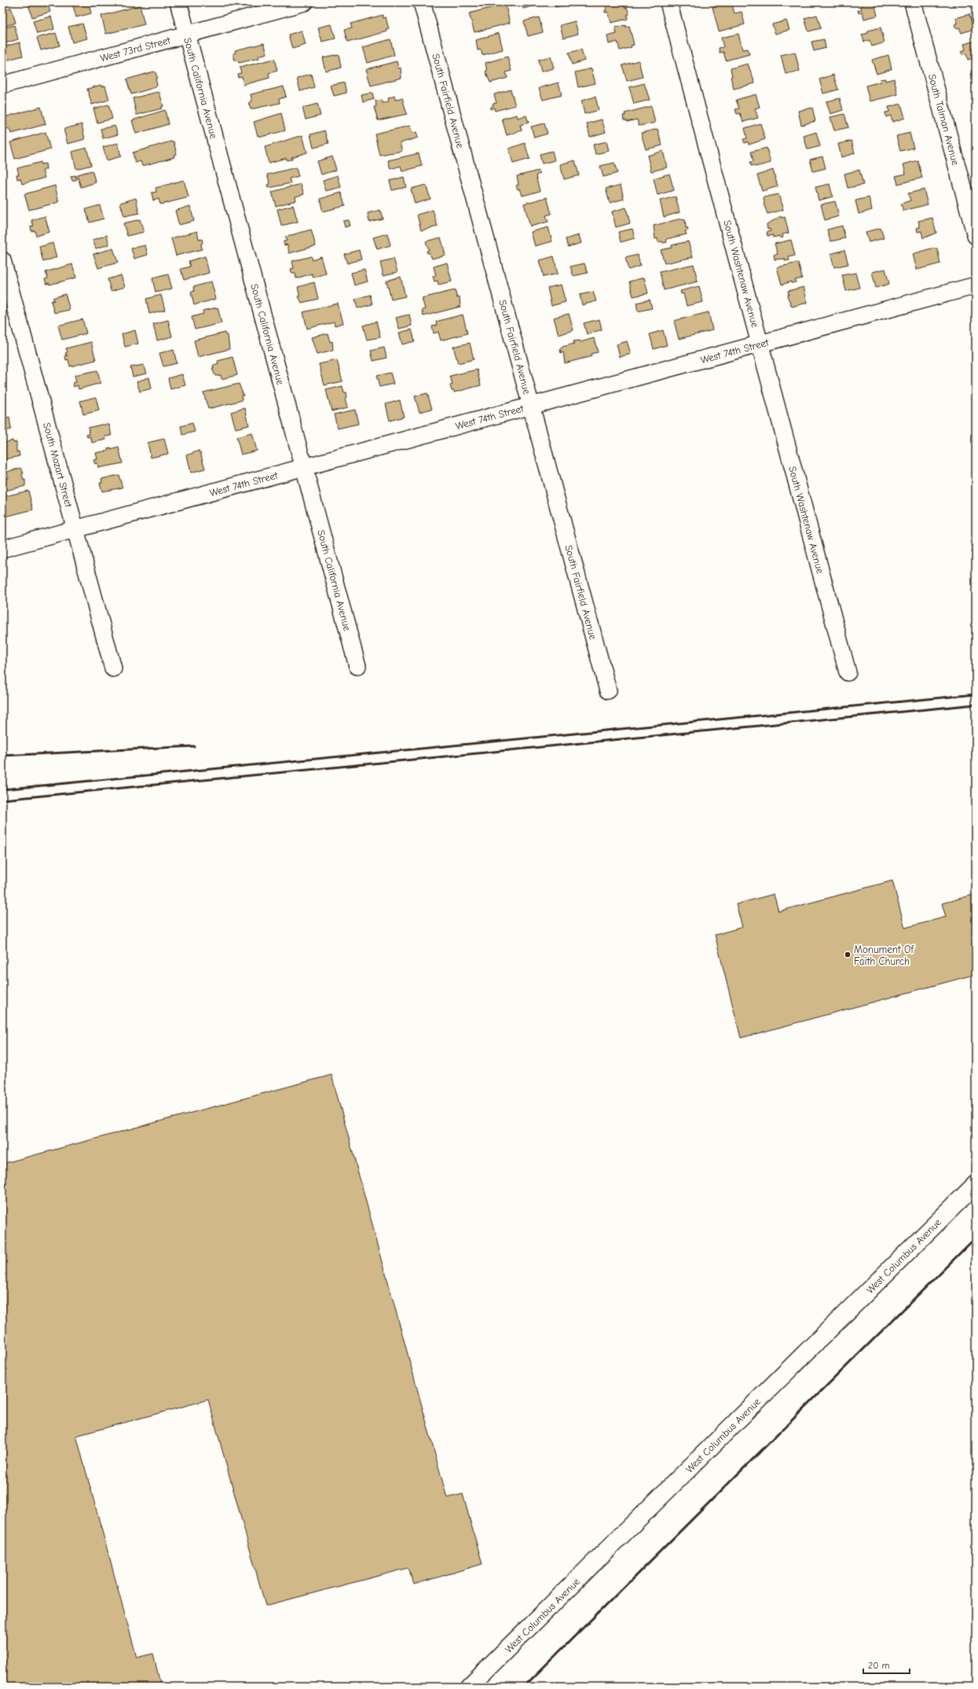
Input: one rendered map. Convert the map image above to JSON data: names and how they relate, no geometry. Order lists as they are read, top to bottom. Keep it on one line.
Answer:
{"streets":{"main road":["West Columbus Avenue"],"street":["West 73rd Street","South California Avenue","South Fairfield Avenue","South Talman Avenue","South Washtenaw Avenue","West 74th Street","South Mozart Street"]},"crossings":[["West 73rd Street","South California Avenue"],["South California Avenue","West 74th Street"],["South Fairfield Avenue","West 74th Street"],["South Washtenaw Avenue","West 74th Street"],["West 74th Street","South Mozart Street"]],"places":["Monument Of Faith Church"],"scale_bar":"20 m"}
